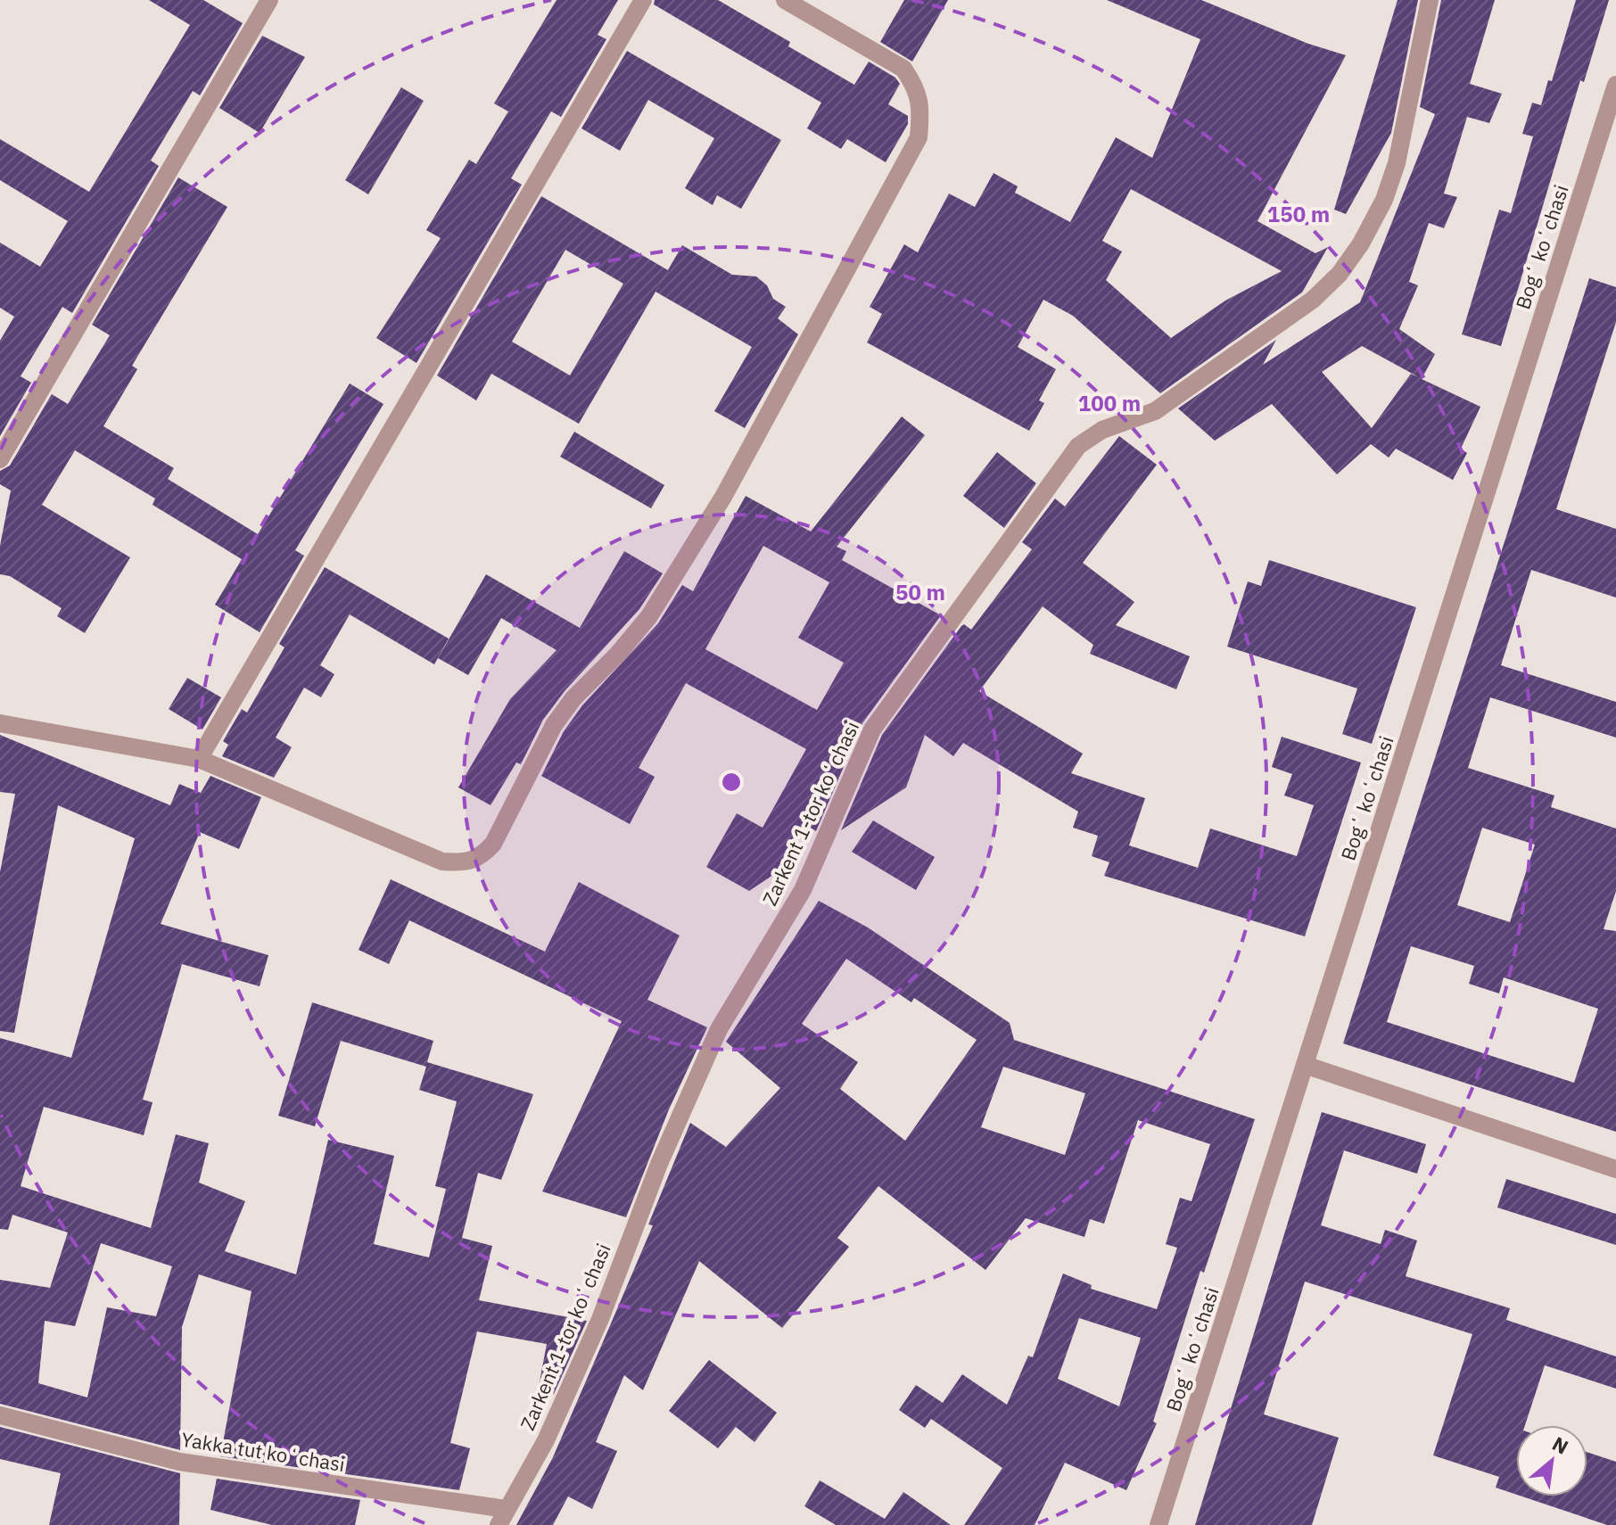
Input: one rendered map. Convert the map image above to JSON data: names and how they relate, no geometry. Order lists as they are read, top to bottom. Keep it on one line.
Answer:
{"streets":{"street":["Bogʻ koʻchasi","Zarkent 1-tor koʻchasi","Yakka tut koʻchasi"]},"crossings":[["Zarkent 1-tor koʻchasi","Yakka tut koʻchasi"]],"north":"top right","rings":["150 m","100 m","50 m"]}
